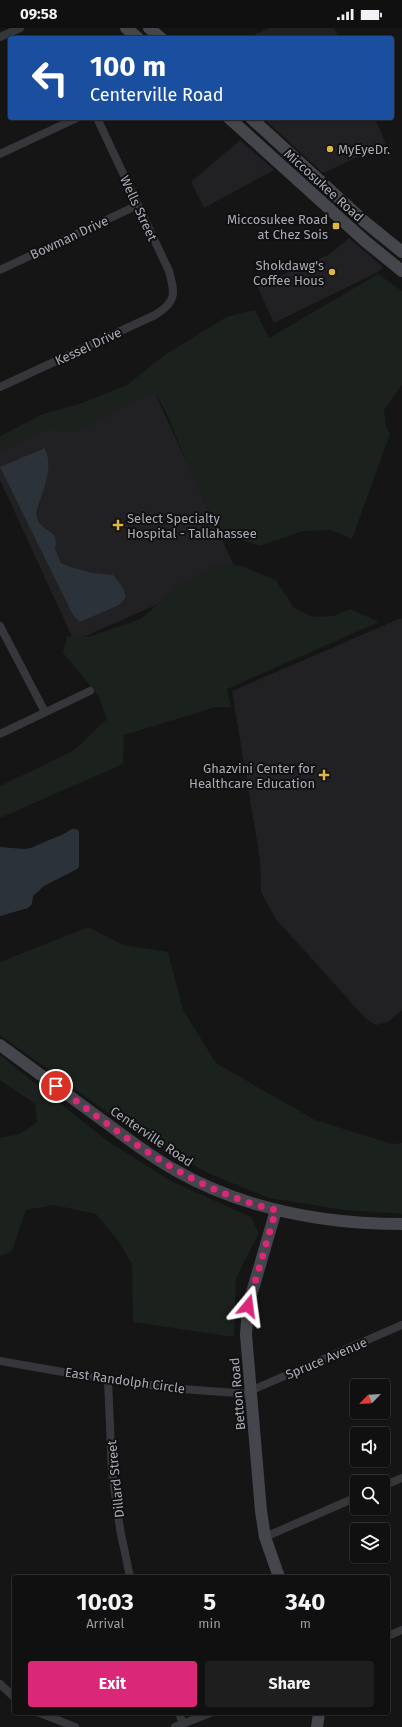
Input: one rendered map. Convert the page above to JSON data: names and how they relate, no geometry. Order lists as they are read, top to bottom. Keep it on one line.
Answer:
{"streets":{"street":["Miccosukee Road","Wells Street","Bowman Drive","Kessel Drive","Centerville Road","Spruce Avenue","East Randolph Circle","Betton Road","Dillard Street"]},"crossings":[["Wells Street","Bowman Drive"],["Wells Street","Kessel Drive"],["Centerville Road","Betton Road"],["Spruce Avenue","East Randolph Circle"],["Spruce Avenue","Betton Road"],["East Randolph Circle","Betton Road"],["East Randolph Circle","Dillard Street"]],"places":{"other":["MyEyeDr.","Shokdawg's Coffee Hous"],"transit":["Miccosukee Road at Chez Sois"],"health":["Select Specialty Hospital - Tallahassee","Ghazvini Center for Healthcare Education"]},"north":"bottom left","page":{"status":"09:58","turn":["100 m","Centerville Road"],"eta":["10:03","Arrival","5","min","340","m"],"buttons":["Exit","Share"]}}
